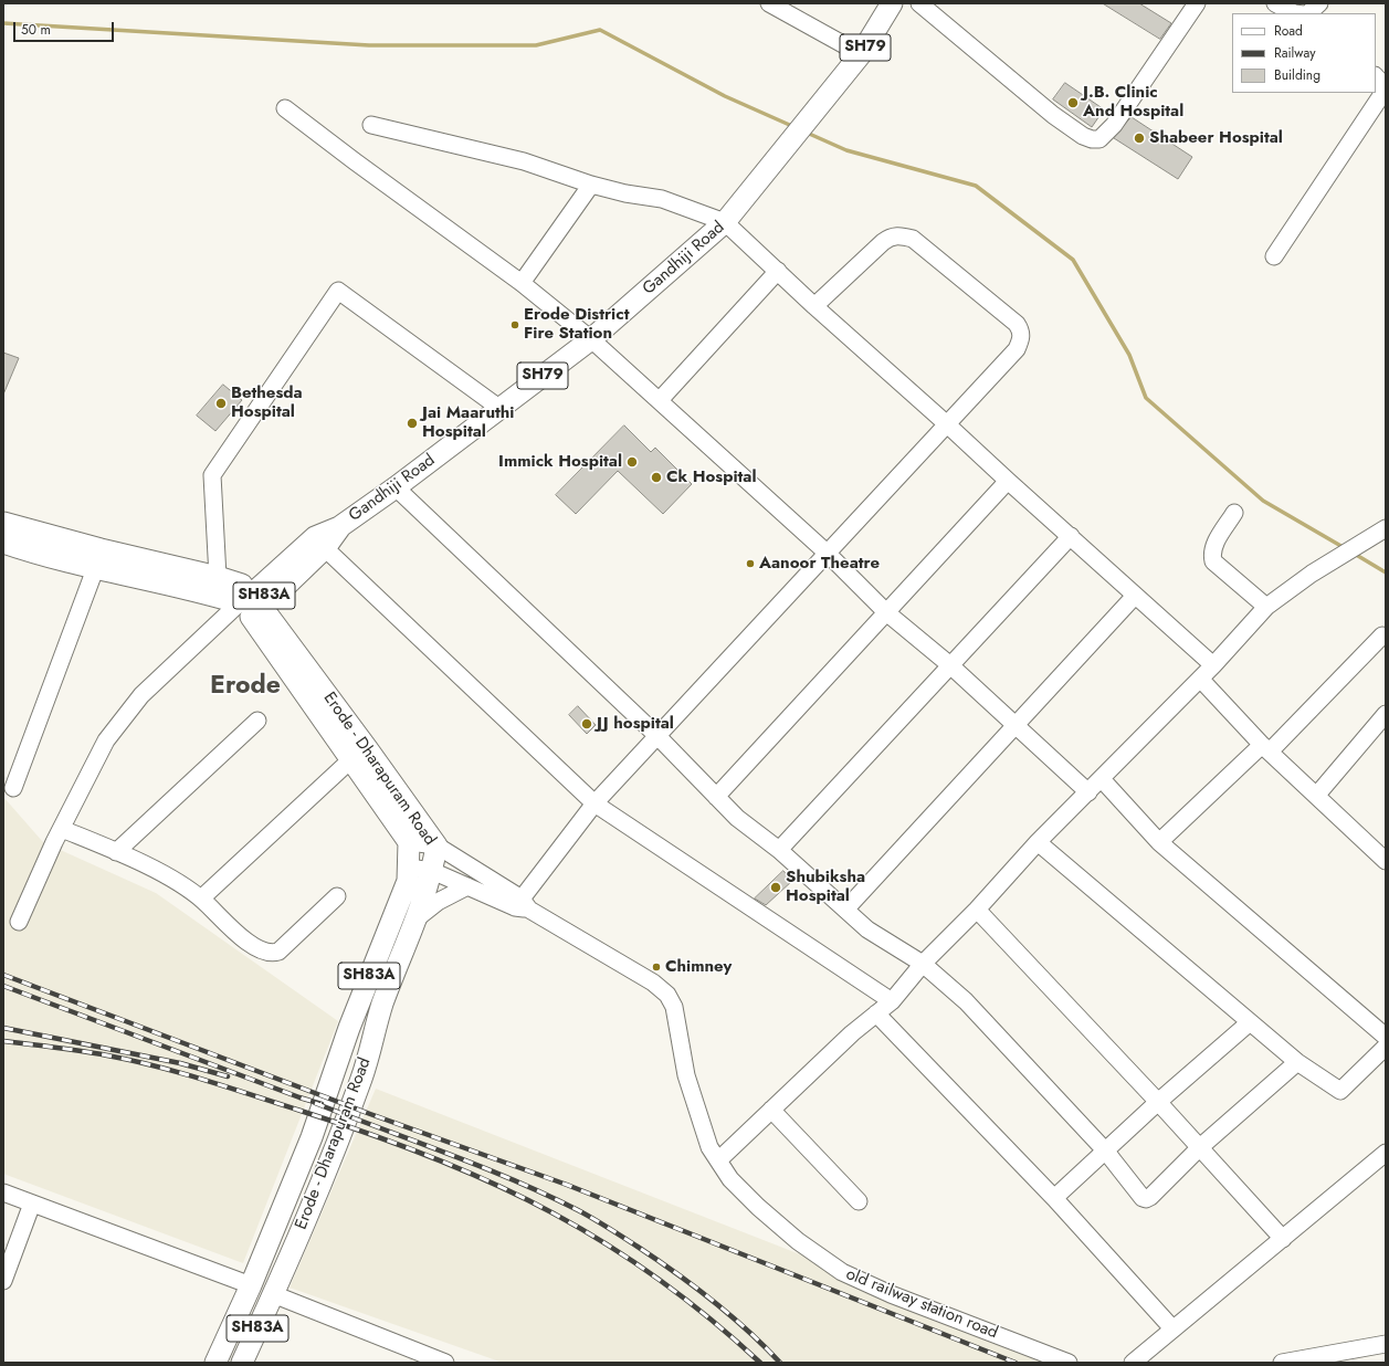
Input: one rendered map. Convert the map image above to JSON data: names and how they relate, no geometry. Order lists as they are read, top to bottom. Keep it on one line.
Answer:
{"streets":{"main road":["SH79","Gandhiji Road","SH83A","Erode - Dharapuram Road"],"street":["old railway station road"]},"crossings":[["Gandhiji Road","SH83A"],["Gandhiji Road","Erode - Dharapuram Road"],["SH83A","Erode - Dharapuram Road"]],"districts":["Erode"],"places":["J.B. Clinic And Hospital","Shabeer Hospital","Erode District Fire Station","Bethesda Hospital","Jai Maaruthi Hospital","Immick Hospital","Ck Hospital","Aanoor Theatre","JJ hospital","Shubiksha Hospital","Chimney"],"legend":["Road","Railway","Building"],"scale_bar":"50 m"}
